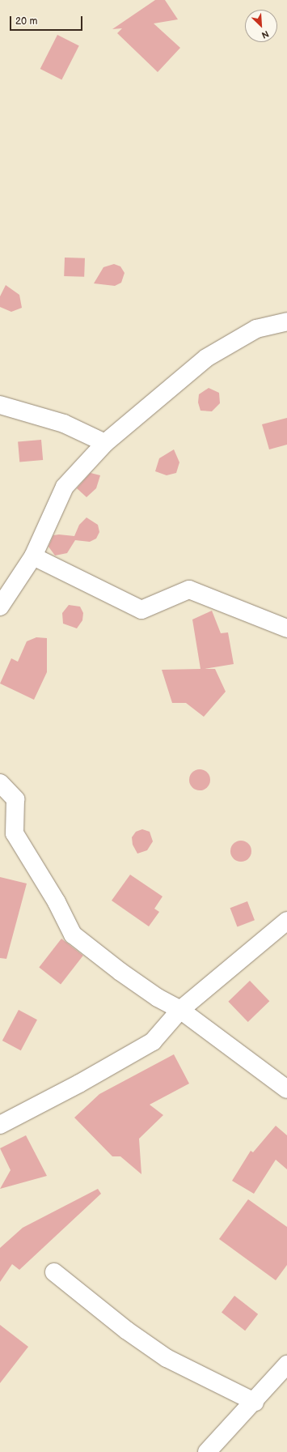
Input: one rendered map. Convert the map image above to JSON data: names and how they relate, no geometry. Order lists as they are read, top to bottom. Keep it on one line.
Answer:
{"scale_bar":"20 m","north":"bottom right"}
